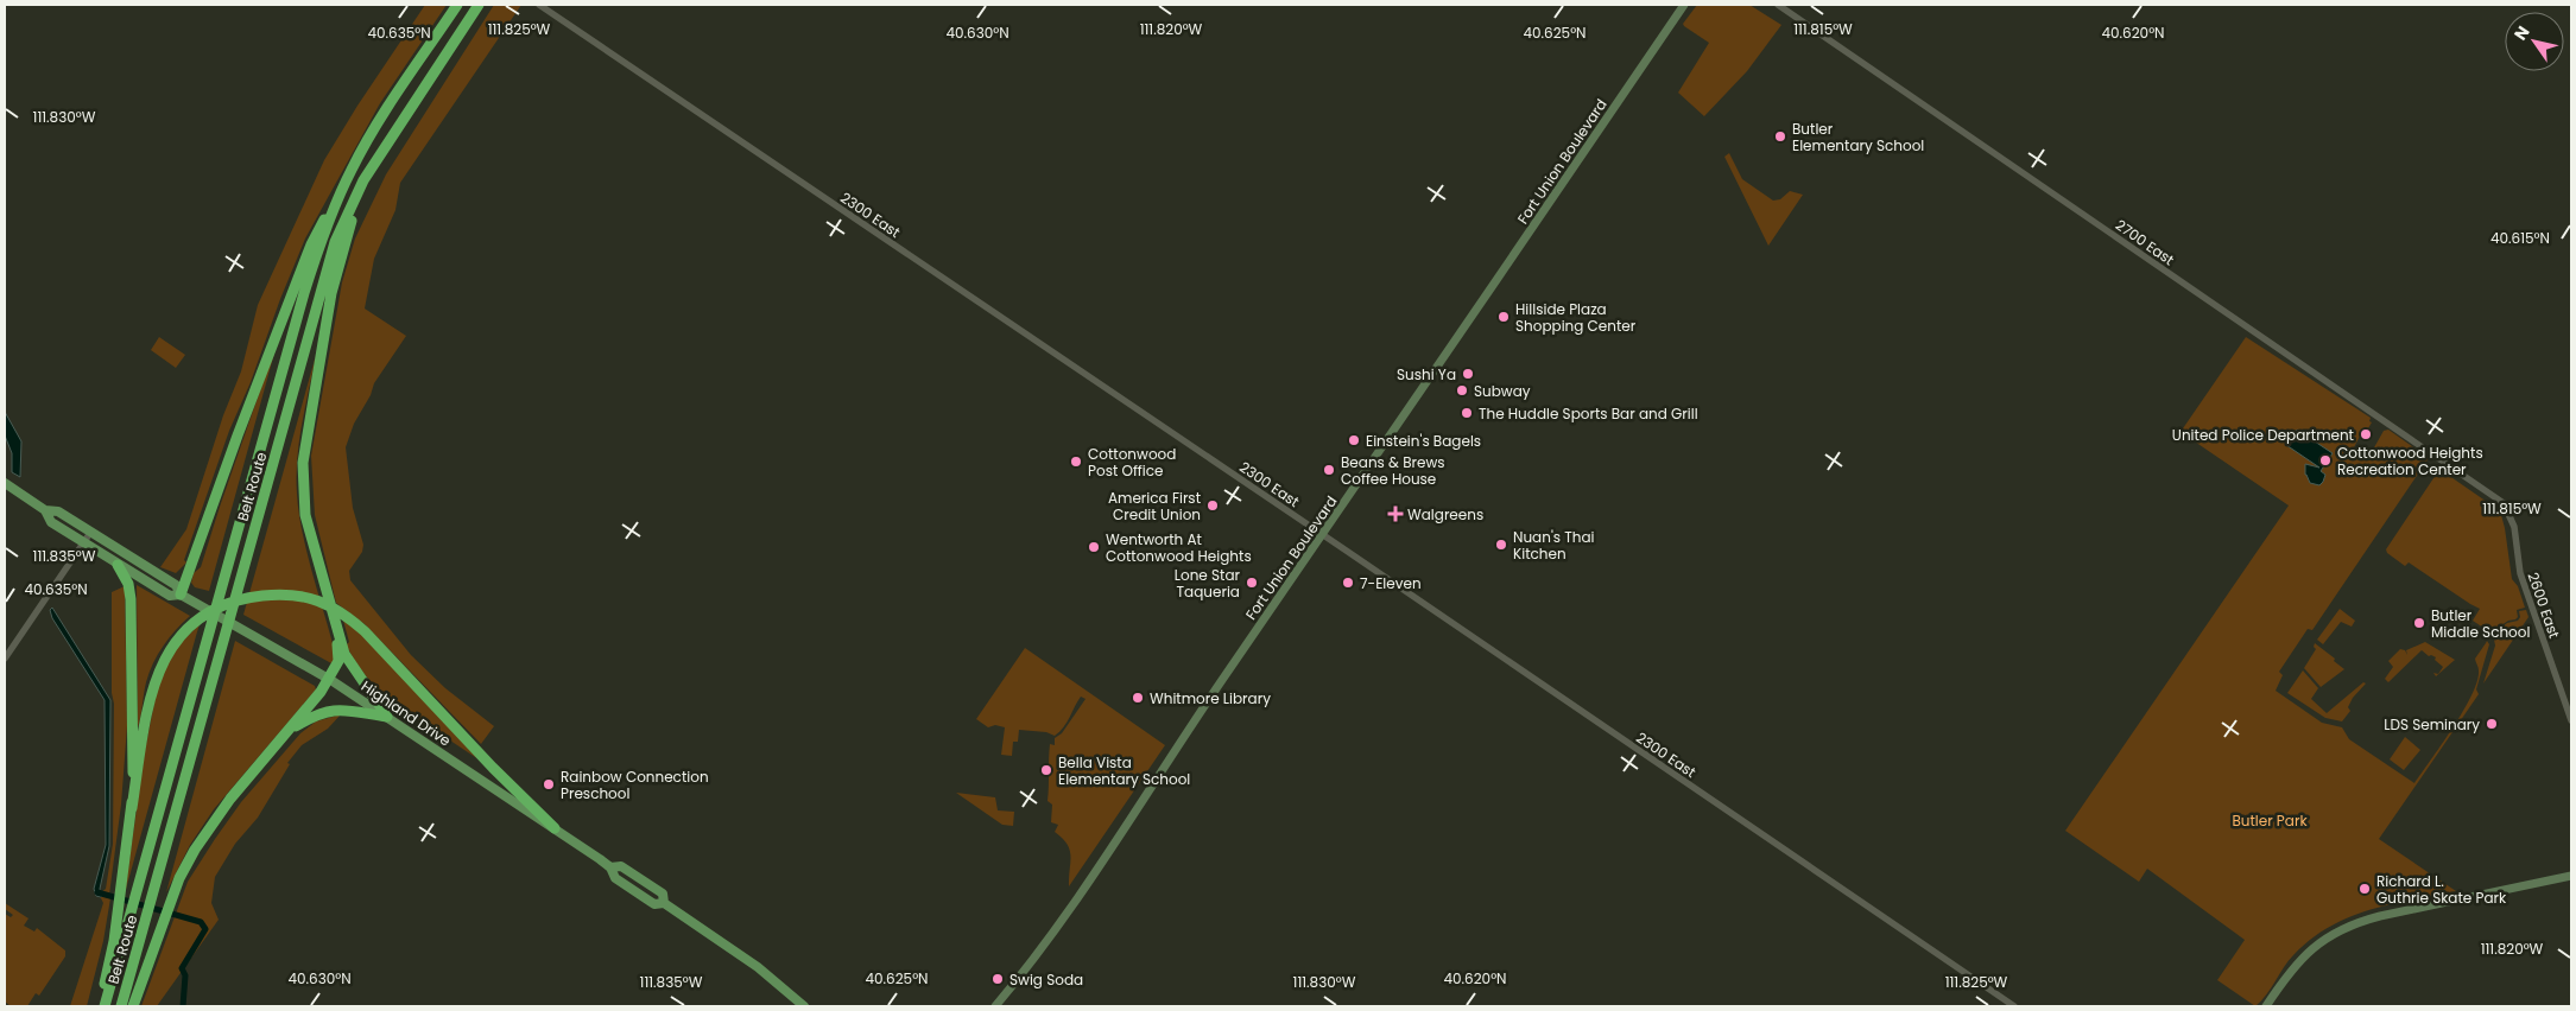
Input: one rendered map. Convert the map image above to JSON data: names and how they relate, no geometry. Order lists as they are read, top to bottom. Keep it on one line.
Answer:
{"streets":{"highway":["Belt Route"],"main road":["Fort Union Boulevard","Highland Drive"],"street":["2300 East","2700 East","2600 East"]},"crossings":[["Fort Union Boulevard","2300 East"],["2700 East","2600 East"]],"parks":["Butler Park"],"places":{"other":["Butler Elementary School","Hillside Plaza Shopping Center","Sushi Ya","Subway","The Huddle Sports Bar and Grill","United Police Department","Einstein's Bagels","Cottonwood Heights Recreation Center","Cottonwood Post Office","Beans & Brews Coffee House","America First Credit Union","Nuan's Thai Kitchen","Wentworth At Cottonwood Heights","Lone Star Taqueria","7-Eleven","Butler Middle School","Whitmore Library","LDS Seminary","Bella Vista Elementary School","Rainbow Connection Preschool","Richard L. Guthrie Skate Park","Swig Soda"],"health":["Walgreens"]},"north":"top left","coordinates":["111.825°W","111.820°W","111.815°W","40.635°N","40.625°N","40.630°N","40.620°N","111.830°W","40.615°N","111.835°W"]}
